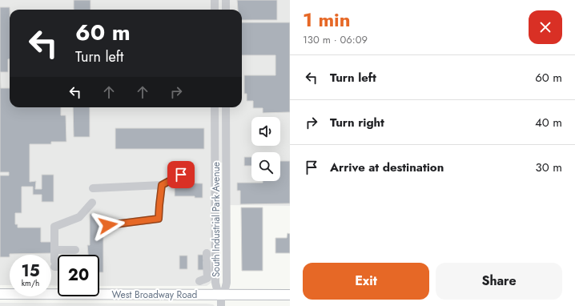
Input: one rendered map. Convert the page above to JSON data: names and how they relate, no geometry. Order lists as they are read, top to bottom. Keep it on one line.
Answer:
{"streets":{"main road":["West Broadway Road"],"street":["South Industrial Park Avenue"]},"crossings":[["South Industrial Park Avenue","West Broadway Road"]],"page":{"heading":["1 min","130 m · 06:09"],"turn":["60 m","Turn left"],"list":[{"name":"Turn left","value":"60 m"},{"name":"Turn right","value":"40 m"},{"name":"Arrive at destination","value":"30 m"}],"speed":"15 km/h","limit":"20","buttons":["Exit","Share"]}}
